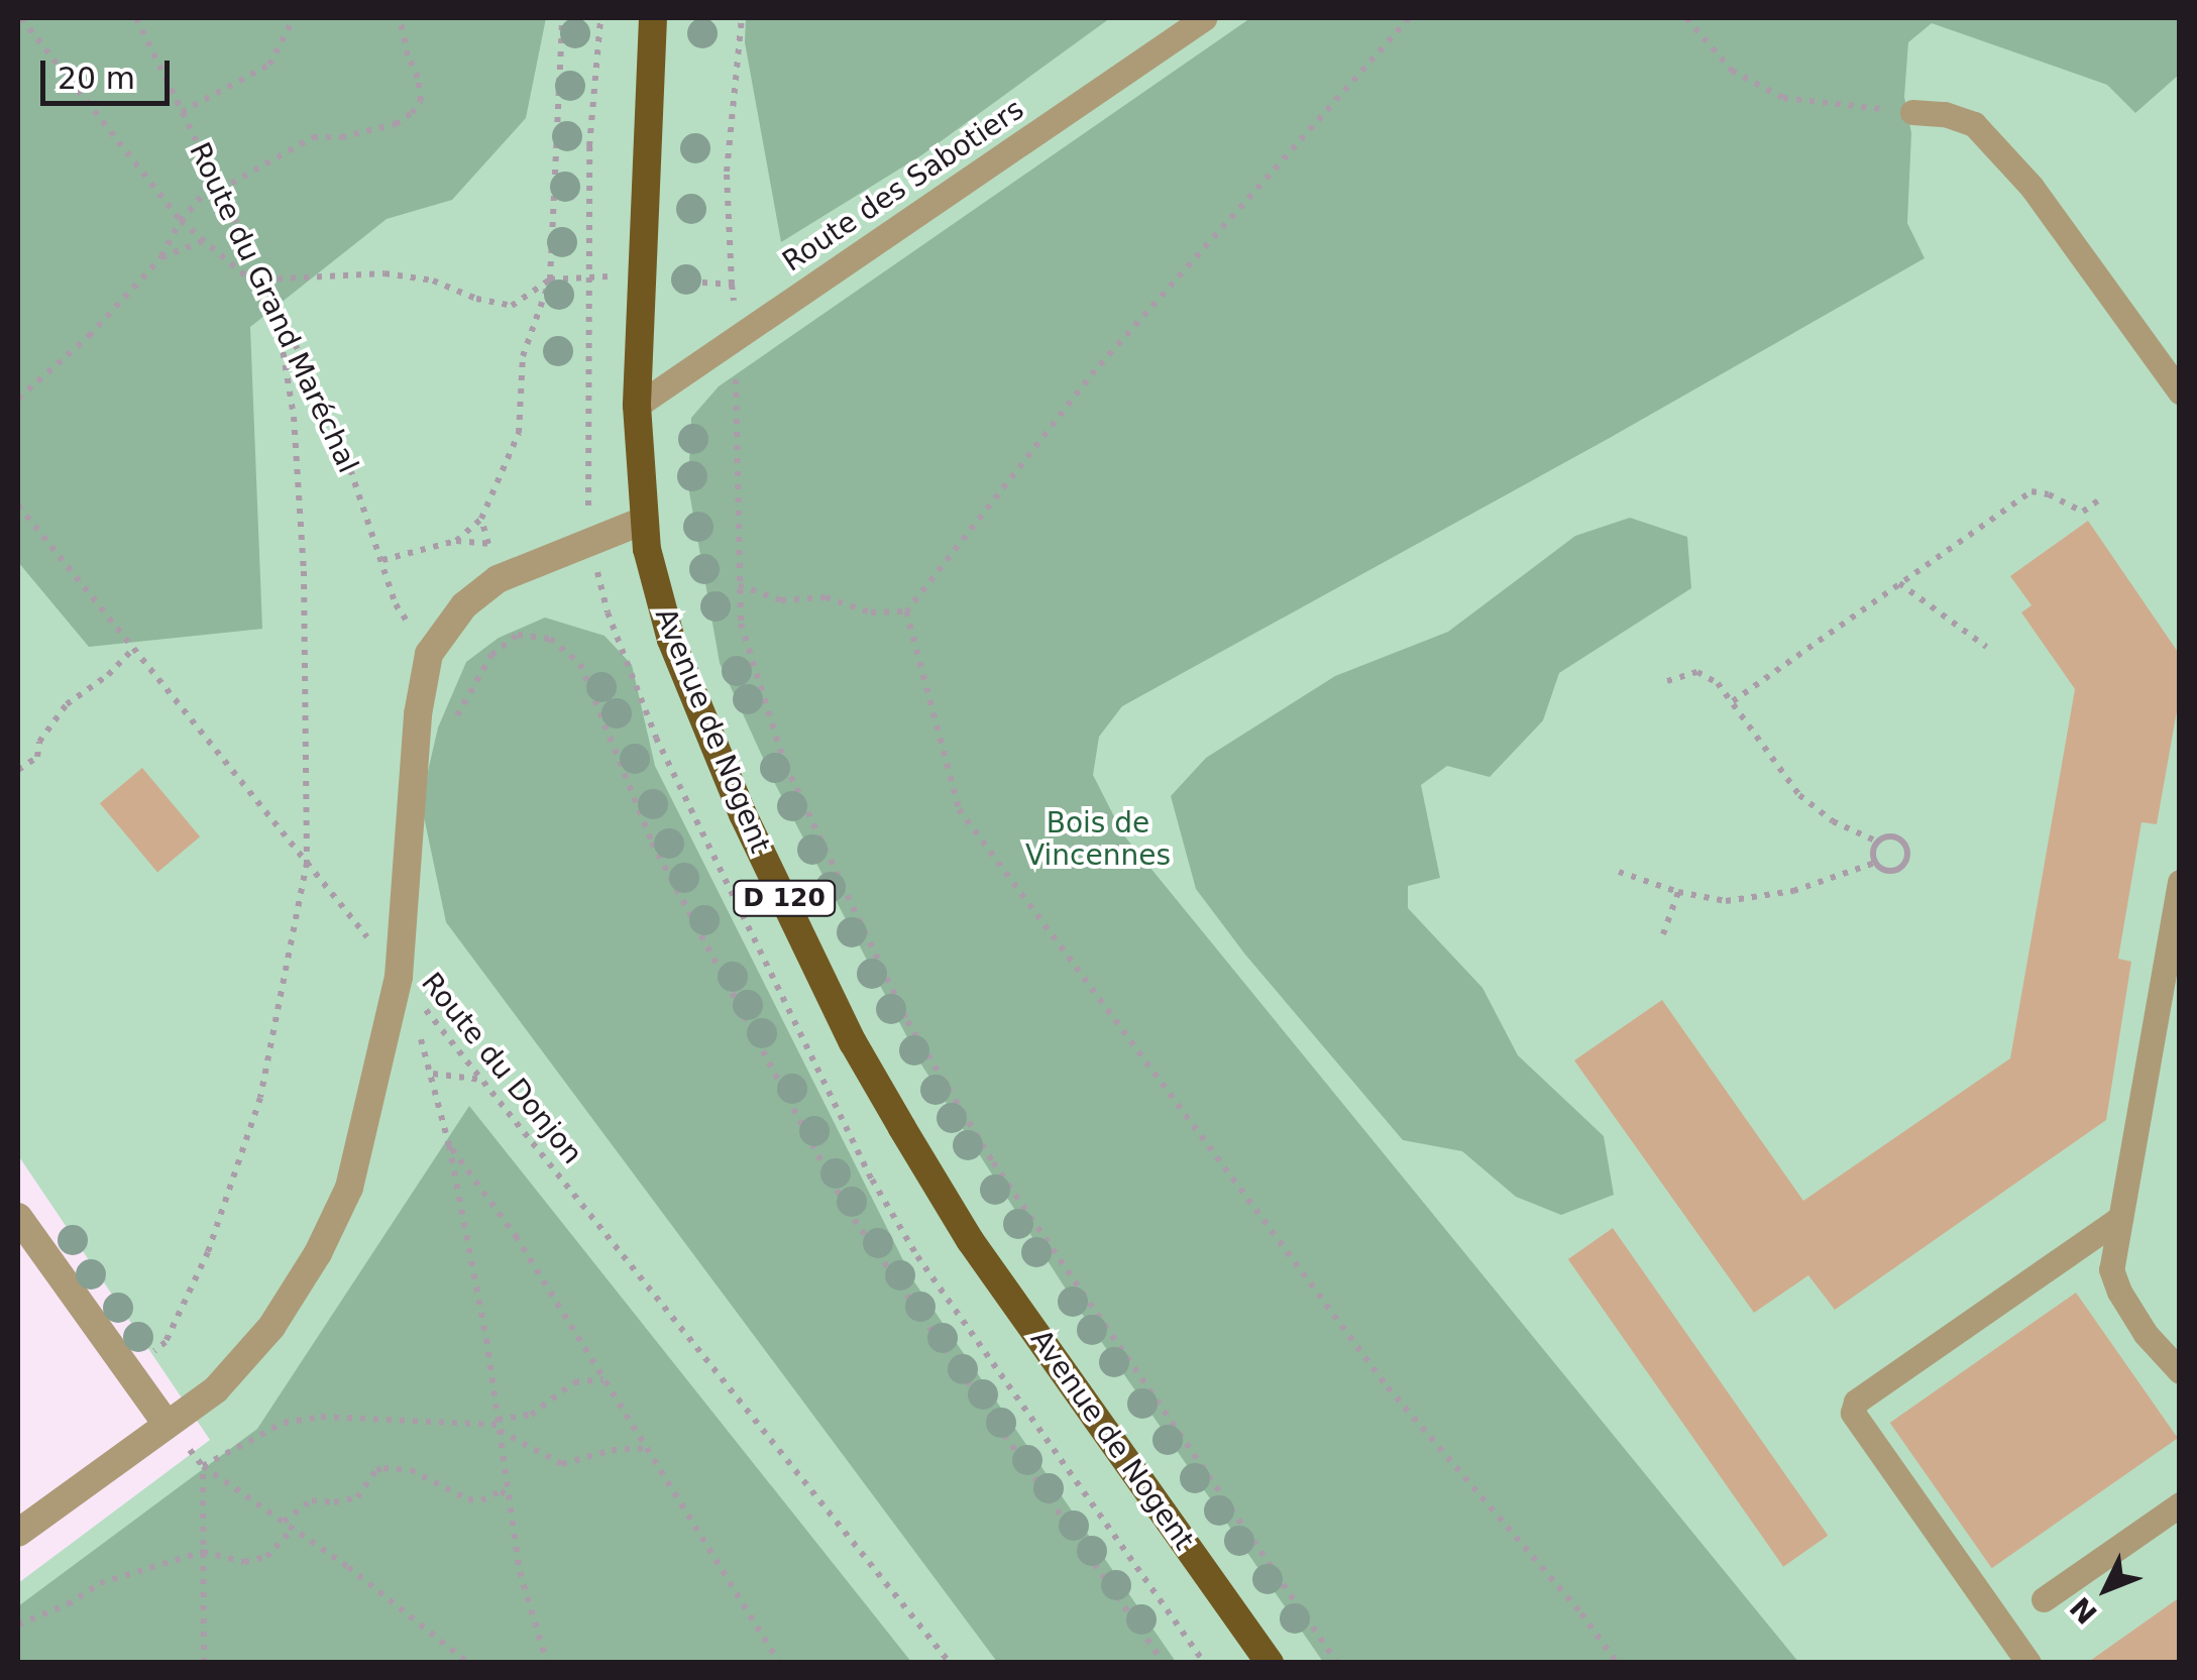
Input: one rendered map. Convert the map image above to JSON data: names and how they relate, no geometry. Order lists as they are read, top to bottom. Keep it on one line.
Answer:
{"streets":{"main road":["Avenue de Nogent","D 120"],"lane":["Route des Sabotiers"],"path":["Route du Grand Maréchal","Route du Donjon"]},"crossings":[["Route des Sabotiers","Avenue de Nogent"]],"parks":["Bois de Vincennes"],"scale_bar":"20 m","north":"bottom left"}
